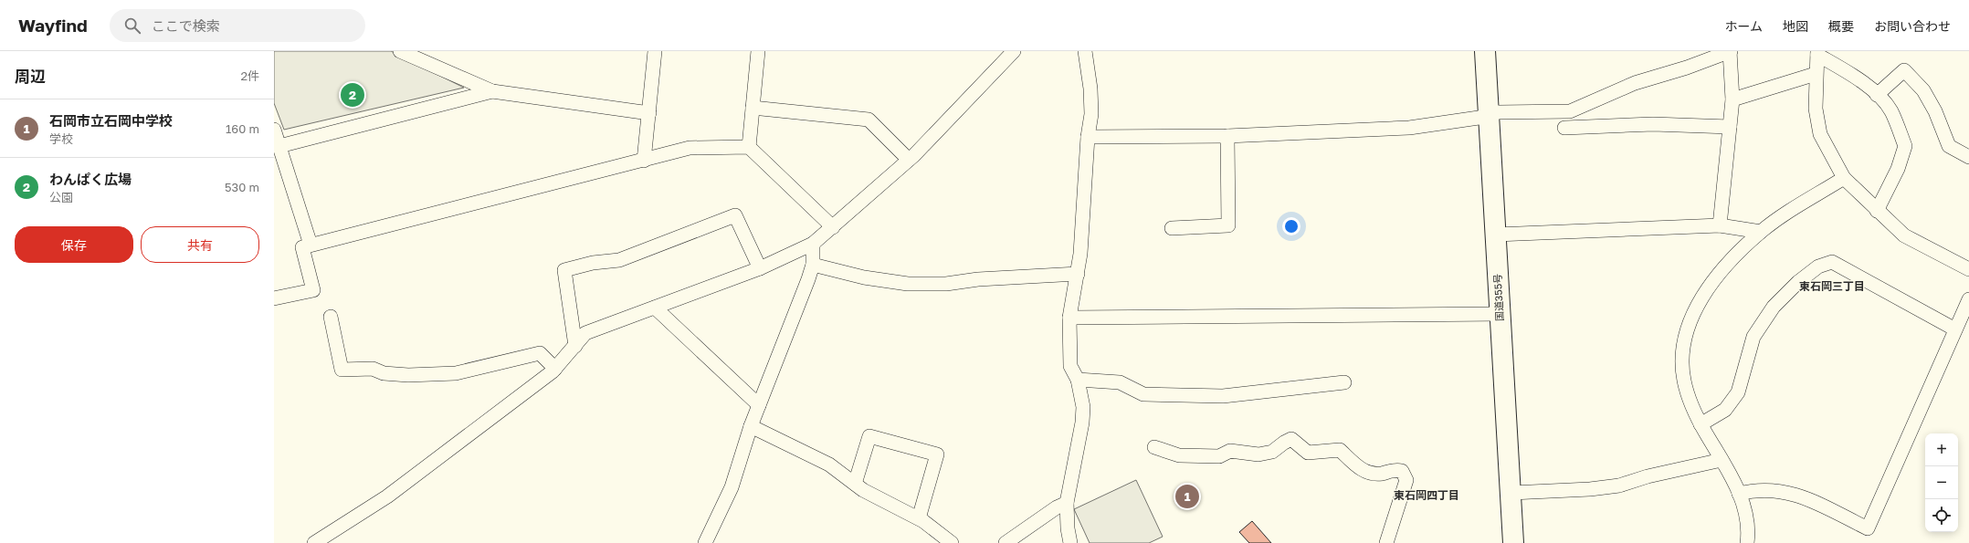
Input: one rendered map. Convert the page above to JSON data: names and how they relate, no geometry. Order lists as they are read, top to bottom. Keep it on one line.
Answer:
{"streets":{"highway":["国道355号"]},"districts":["東石岡三丁目","東石岡四丁目"],"page":{"header":"Wayfind","search":"ここで検索","nav":["ホーム","地図","概要","お問い合わせ"],"heading":["周辺","2件"],"pins":["2","1"],"list":[{"mark":"1","name":"石岡市立石岡中学校","note":"学校","value":"160 m"},{"mark":"2","name":"わんぱく広場","note":"公園","value":"530 m"}],"buttons":["保存","共有"],"map_buttons":["+","−"]}}
